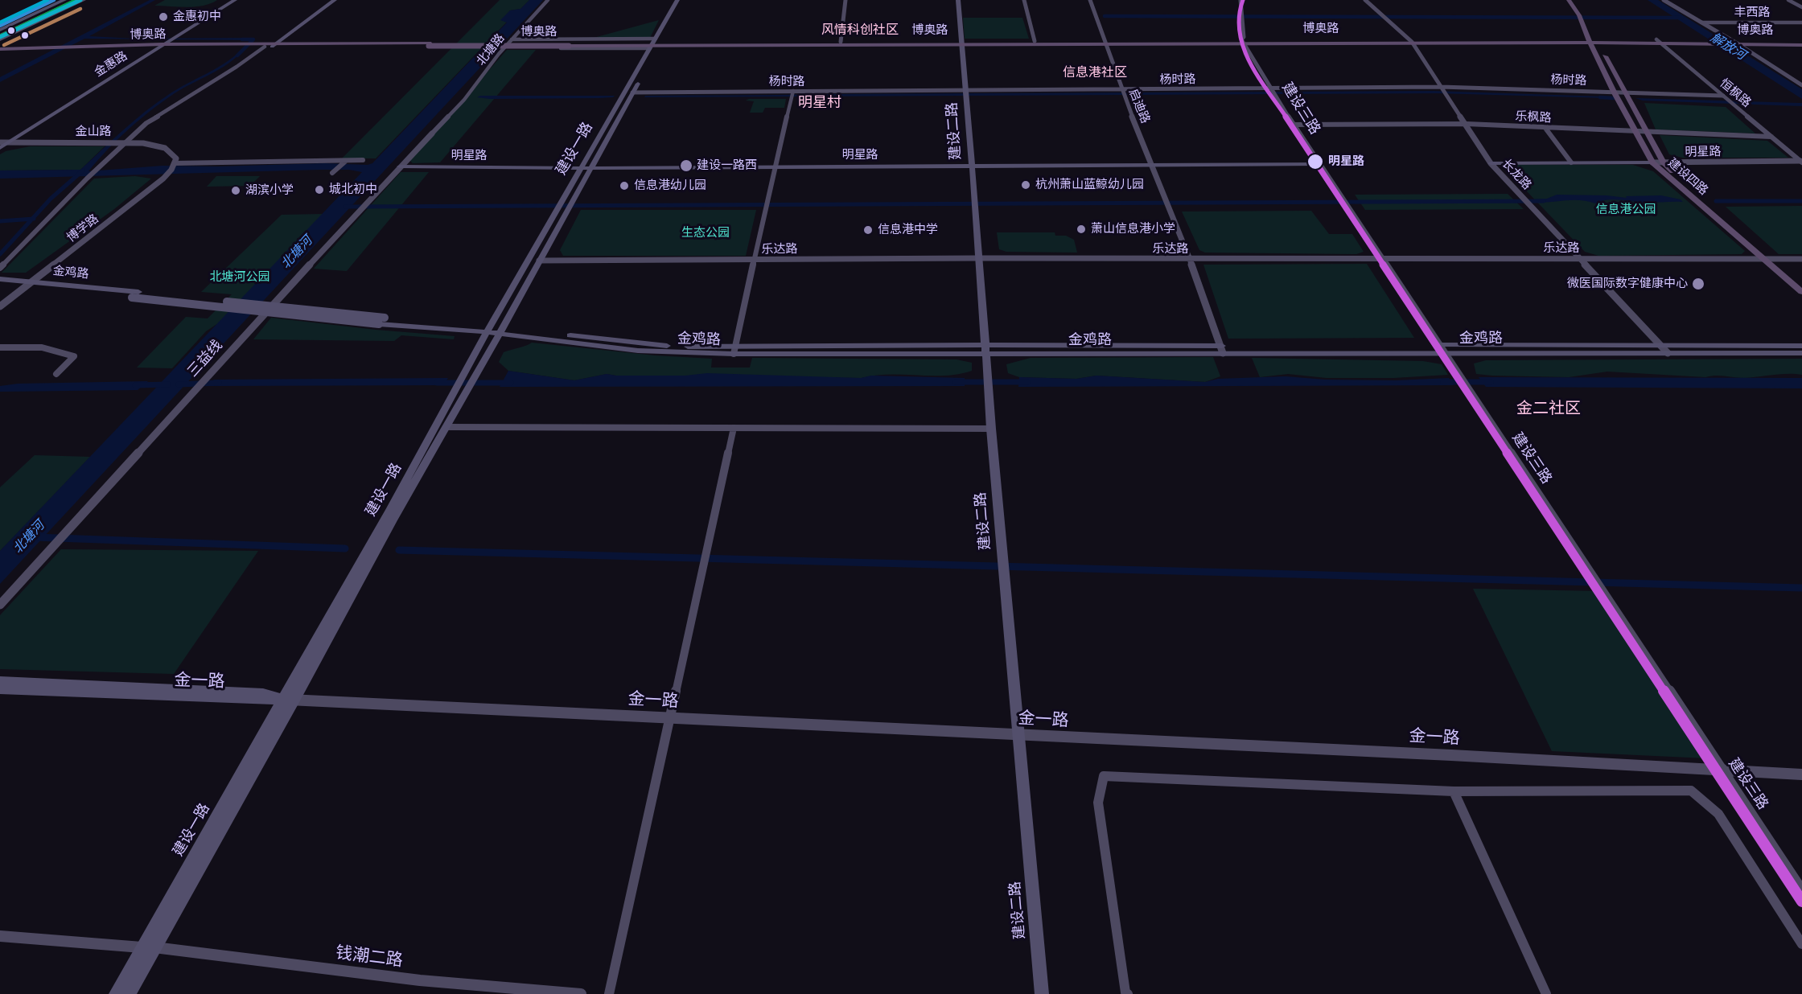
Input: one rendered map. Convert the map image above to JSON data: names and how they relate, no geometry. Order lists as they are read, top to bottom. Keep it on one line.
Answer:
{"streets":{"main road":["博奥路","金惠路","建设二路","建设一路","明星路","建设四路","金鸡路","金一路"],"street":["丰西路","北塘路","杨时路","恒枫路","启迪路","建设三路","乐枫路","金山路","长龙路","博学路","乐达路","三益线","钱潮二路"]},"crossings":[["博奥路","金惠路"],["博奥路","恒枫路"],["博奥路","启迪路"],["博奥路","建设三路"],["博奥路","建设二路"],["博奥路","建设一路"],["博奥路","长龙路"],["博奥路","建设四路"],["北塘路","三益线"],["金惠路","金山路"],["杨时路","恒枫路"],["杨时路","启迪路"],["杨时路","建设三路"],["杨时路","建设二路"],["杨时路","建设一路"],["杨时路","长龙路"],["杨时路","建设四路"],["恒枫路","乐枫路"],["恒枫路","明星路"],["启迪路","明星路"],["启迪路","乐达路"],["启迪路","金鸡路"],["建设三路","乐枫路"],["建设三路","明星路"],["建设三路","乐达路"],["建设三路","金鸡路"],["建设三路","金一路"],["乐枫路","长龙路"],["乐枫路","建设四路"],["建设二路","明星路"],["建设二路","乐达路"],["建设二路","金鸡路"],["建设二路","金一路"],["金山路","博学路"],["建设一路","明星路"],["建设一路","乐达路"],["建设一路","金鸡路"],["建设一路","金一路"],["建设一路","钱潮二路"],["明星路","长龙路"],["明星路","建设四路"],["明星路","三益线"],["长龙路","乐达路"],["长龙路","金鸡路"],["建设四路","乐达路"],["博学路","金鸡路"]],"districts":["风情科创社区","信息港社区","明星村","金二社区"],"water":["解放河","北塘河"],"parks":["信息港公园","生态公园","北塘河公园"],"places":["金惠初中","明星路","建设一路西","杭州萧山蓝鲸幼儿园","信息港幼儿园","城北初中","湖滨小学","萧山信息港小学","信息港中学","微医国际数字健康中心"]}
